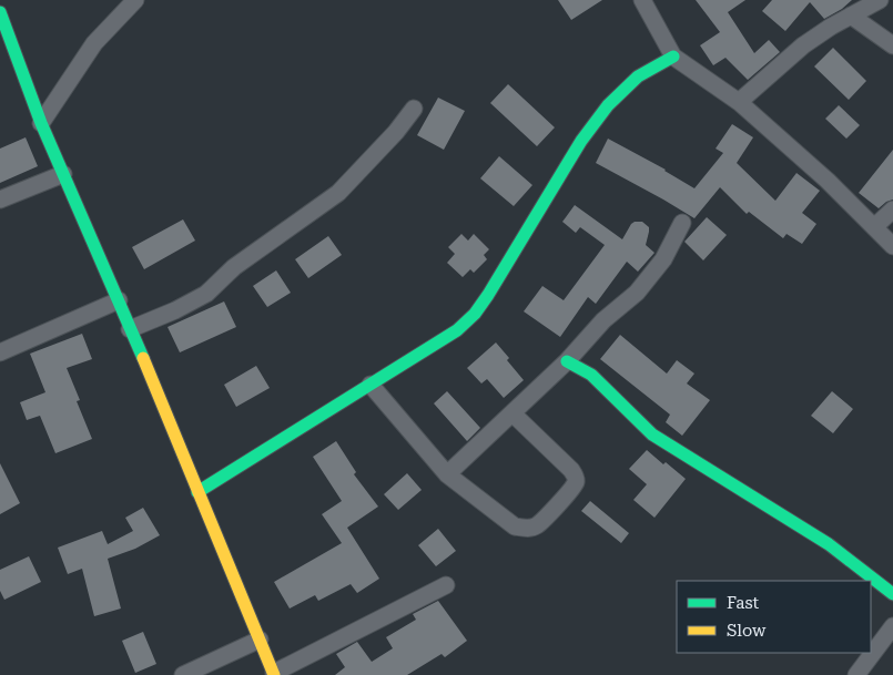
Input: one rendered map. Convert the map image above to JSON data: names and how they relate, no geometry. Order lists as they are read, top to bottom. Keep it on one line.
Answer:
{"legend":["Fast","Slow"]}
